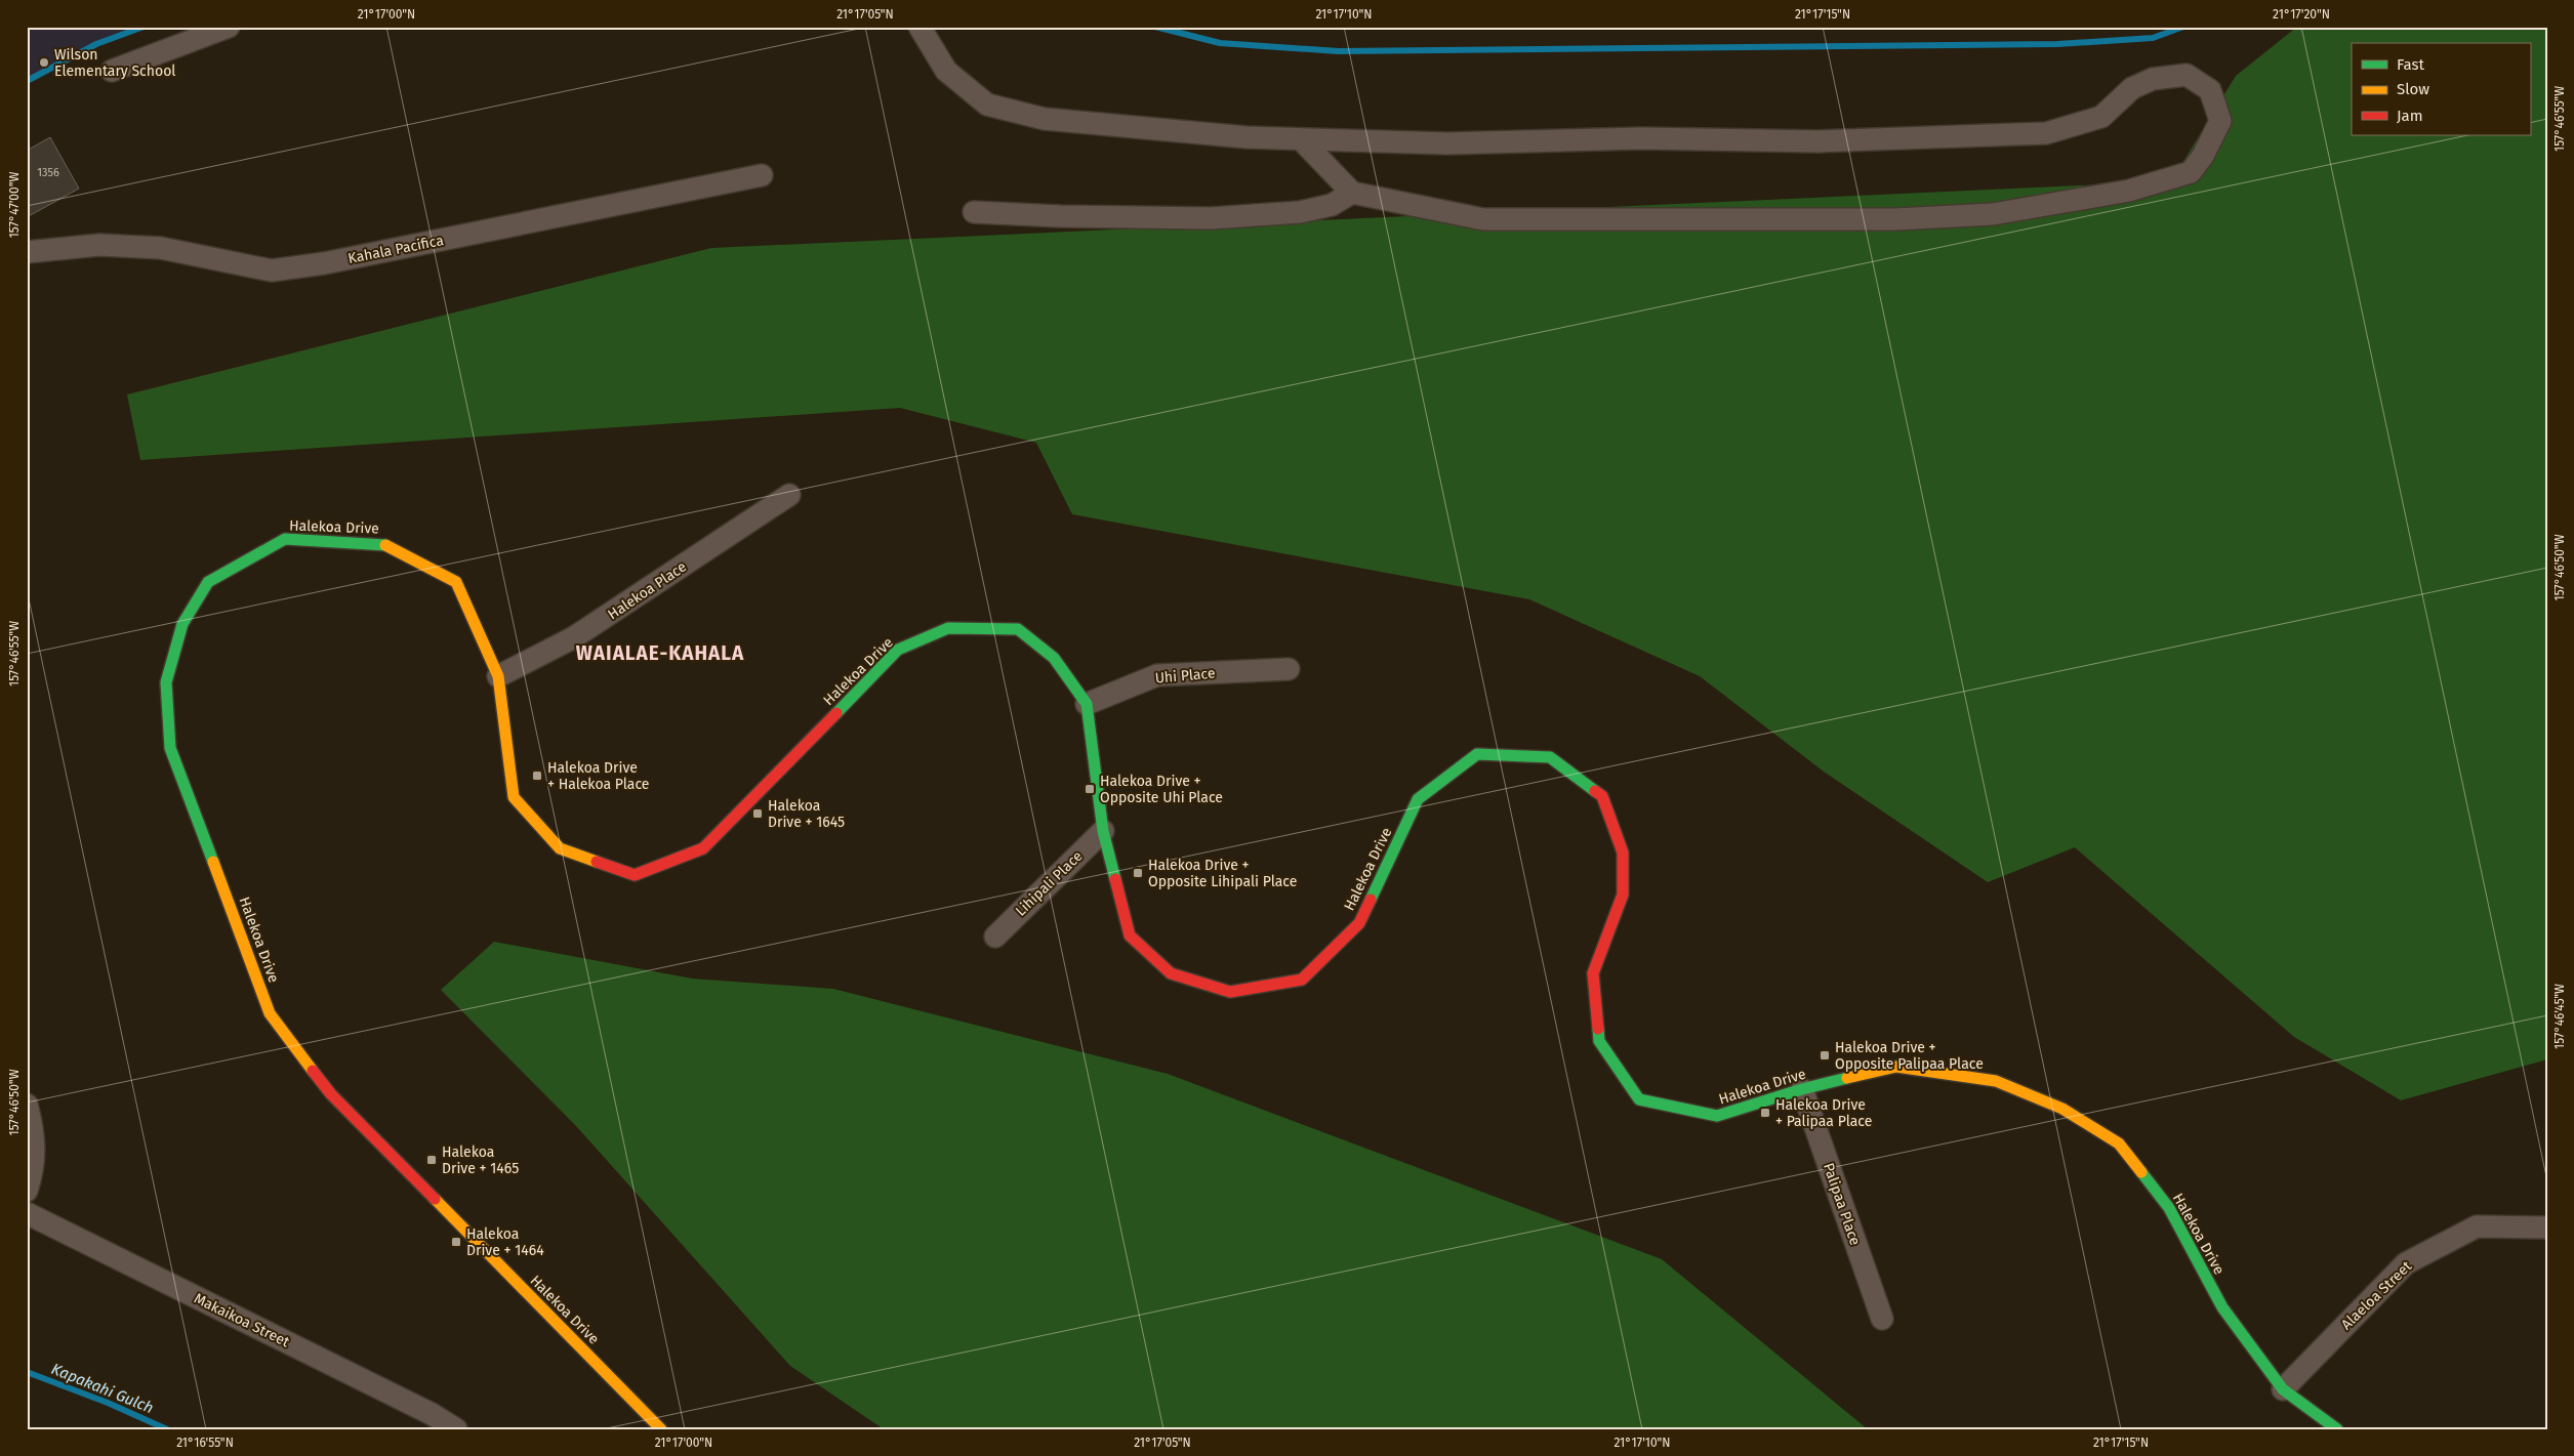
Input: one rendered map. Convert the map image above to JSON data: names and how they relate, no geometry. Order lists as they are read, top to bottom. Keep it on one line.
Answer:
{"streets":{"street":["Kahala Pacifica","Halekoa Drive","Halekoa Place","Uhi Place","Lihipali Place","Palipaa Place","Alaeloa Street","Makaikoa Street"]},"crossings":[["Halekoa Drive","Halekoa Place"],["Halekoa Drive","Uhi Place"],["Halekoa Drive","Lihipali Place"],["Halekoa Drive","Palipaa Place"],["Halekoa Drive","Alaeloa Street"]],"districts":["WAIALAE-KAHALA"],"water":["Kapakahi Gulch"],"places":{"other":["Wilson Elementary School"],"transit":["Halekoa Drive + Halekoa Place","Halekoa Drive + Opposite Uhi Place","Halekoa Drive + 1645","Halekoa Drive + Opposite Lihipali Place","Halekoa Drive + Opposite Palipaa Place","Halekoa Drive + Palipaa Place","Halekoa Drive + 1465","Halekoa Drive + 1464"]},"house_numbers":["1356"],"legend":["Fast","Slow","Jam"],"coordinates":["21°17'00\"N","21°17'05\"N","21°17'10\"N","21°17'15\"N","21°17'20\"N","157°46'55\"W","157°47'00\"W","157°46'50\"W","157°46'45\"W","21°16'55\"N"]}
